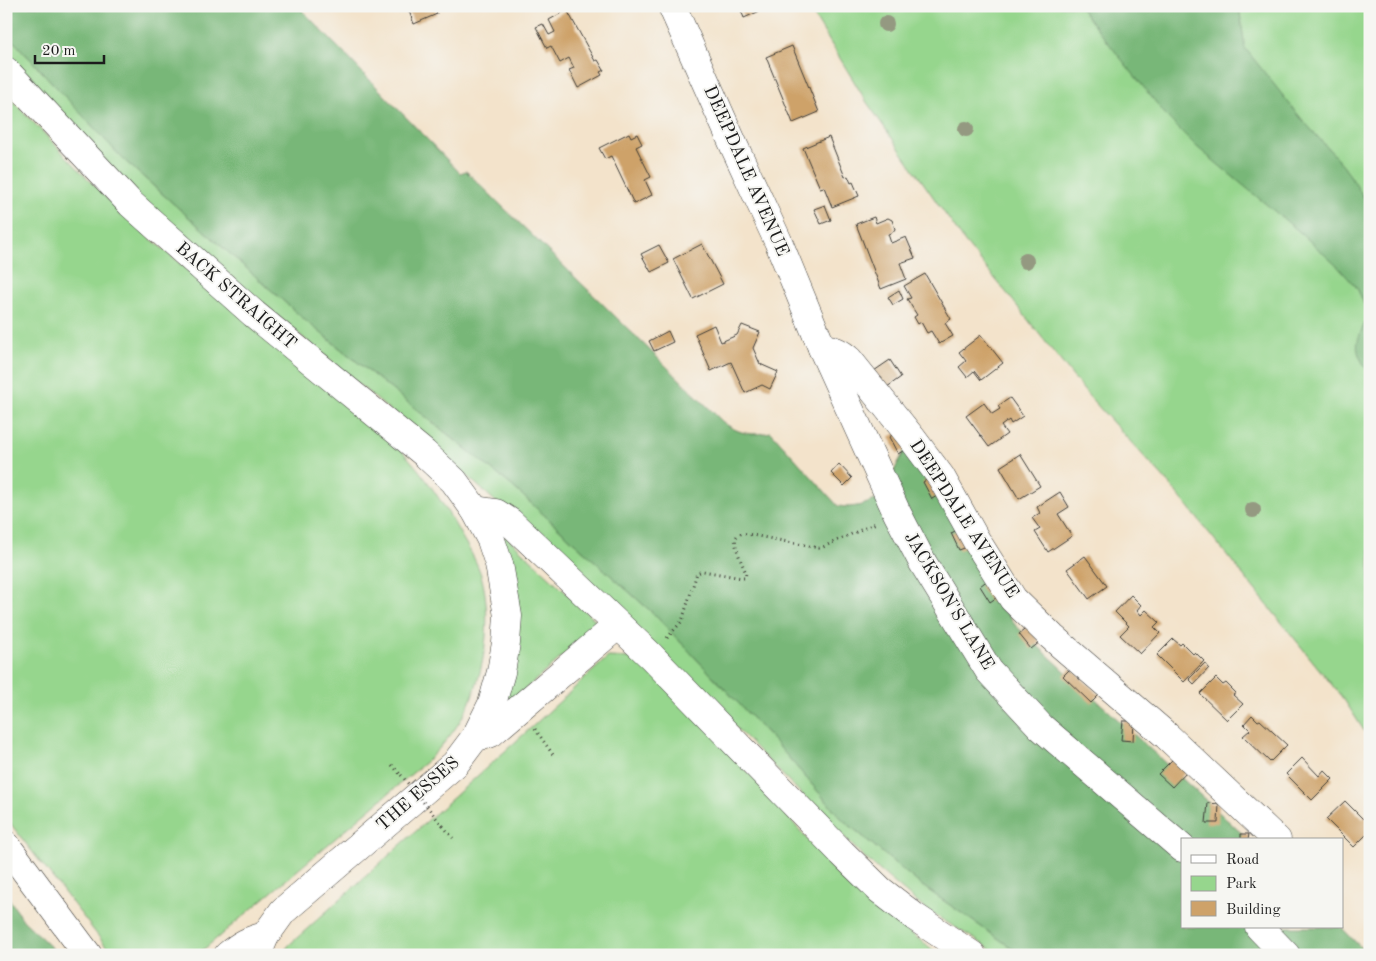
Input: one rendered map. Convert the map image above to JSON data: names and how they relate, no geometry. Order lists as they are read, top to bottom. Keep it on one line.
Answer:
{"streets":{"street":["DEEPDALE AVENUE","BACK STRAIGHT","JACKSON'S LANE","THE ESSES"]},"crossings":[["DEEPDALE AVENUE","JACKSON'S LANE"],["BACK STRAIGHT","THE ESSES"]],"legend":["Road","Park","Building"],"scale_bar":"20 m"}
